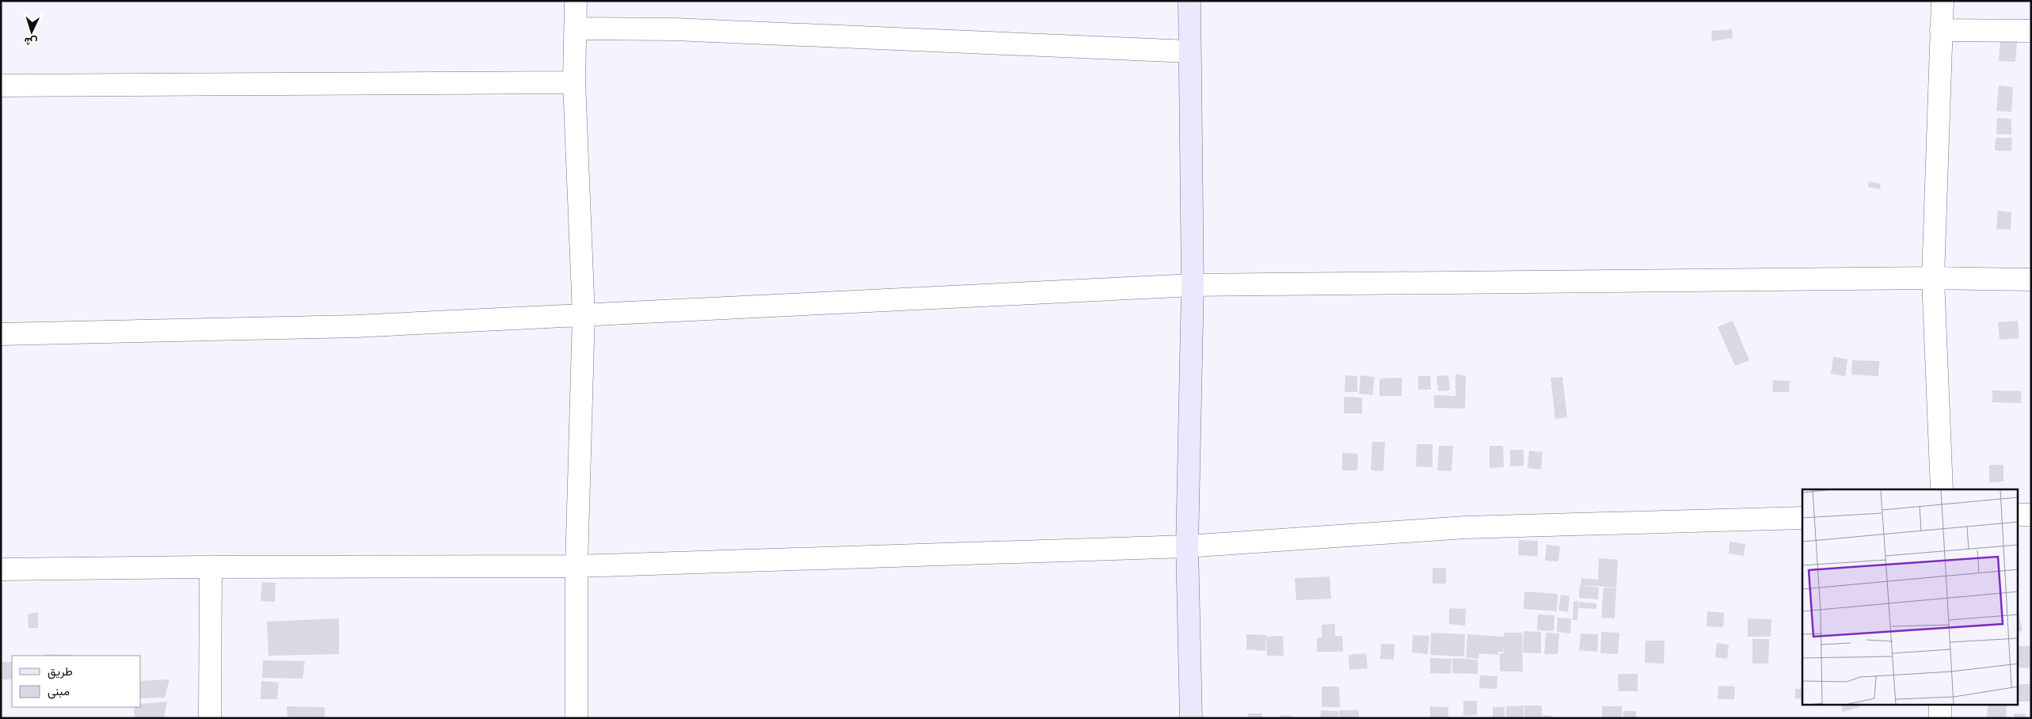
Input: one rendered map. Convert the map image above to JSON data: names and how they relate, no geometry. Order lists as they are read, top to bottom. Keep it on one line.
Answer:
{"legend":["طريق","مبنى"],"north":"bottom"}
